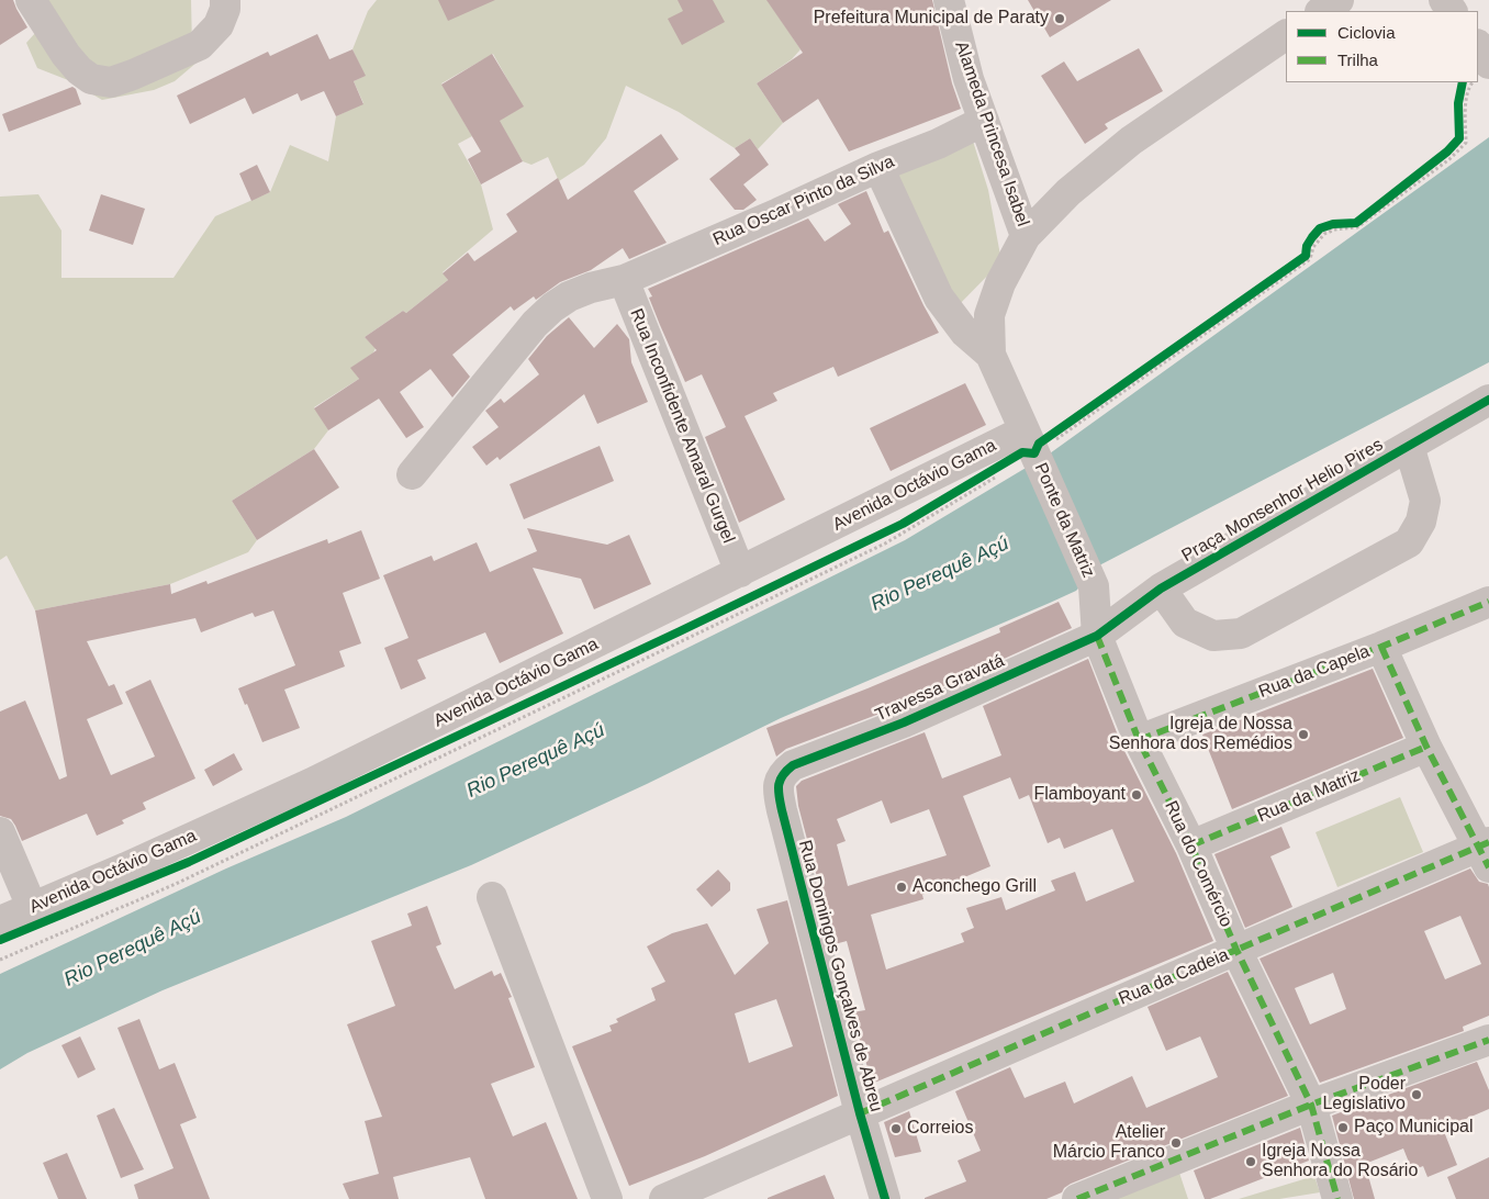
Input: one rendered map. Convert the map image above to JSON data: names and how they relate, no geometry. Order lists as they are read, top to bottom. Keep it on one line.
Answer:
{"streets":{"street":["Alameda Princesa Isabel","Rua Oscar Pinto da Silva","Rua Inconfidente Amaral Gurgel","Avenida Octávio Gama","Praça Monsenhor Helio Pires","Ponte da Matriz","Rua da Capela","Travessa Gravatá","Rua da Matriz","Rua do Comércio","Rua Domingos Gonçalves de Abreu","Rua da Cadeia"]},"crossings":[["Alameda Princesa Isabel","Rua Oscar Pinto da Silva"],["Rua Oscar Pinto da Silva","Rua Inconfidente Amaral Gurgel"],["Rua Inconfidente Amaral Gurgel","Avenida Octávio Gama"],["Avenida Octávio Gama","Ponte da Matriz"],["Praça Monsenhor Helio Pires","Travessa Gravatá"],["Praça Monsenhor Helio Pires","Rua do Comércio"],["Ponte da Matriz","Rua do Comércio"],["Rua da Capela","Rua do Comércio"],["Travessa Gravatá","Rua do Comércio"],["Travessa Gravatá","Rua Domingos Gonçalves de Abreu"],["Rua da Matriz","Rua do Comércio"],["Rua do Comércio","Rua da Cadeia"],["Rua Domingos Gonçalves de Abreu","Rua da Cadeia"]],"water":["Rio Perequê Açú"],"places":["Prefeitura Municipal de Paraty","Igreja de Nossa Senhora dos Remédios","Flamboyant","Aconchego Grill","Poder Legislativo","Paço Municipal","Correios","Atelier Márcio Franco","Igreja Nossa Senhora do Rosário"],"legend":["Ciclovia","Trilha"]}
